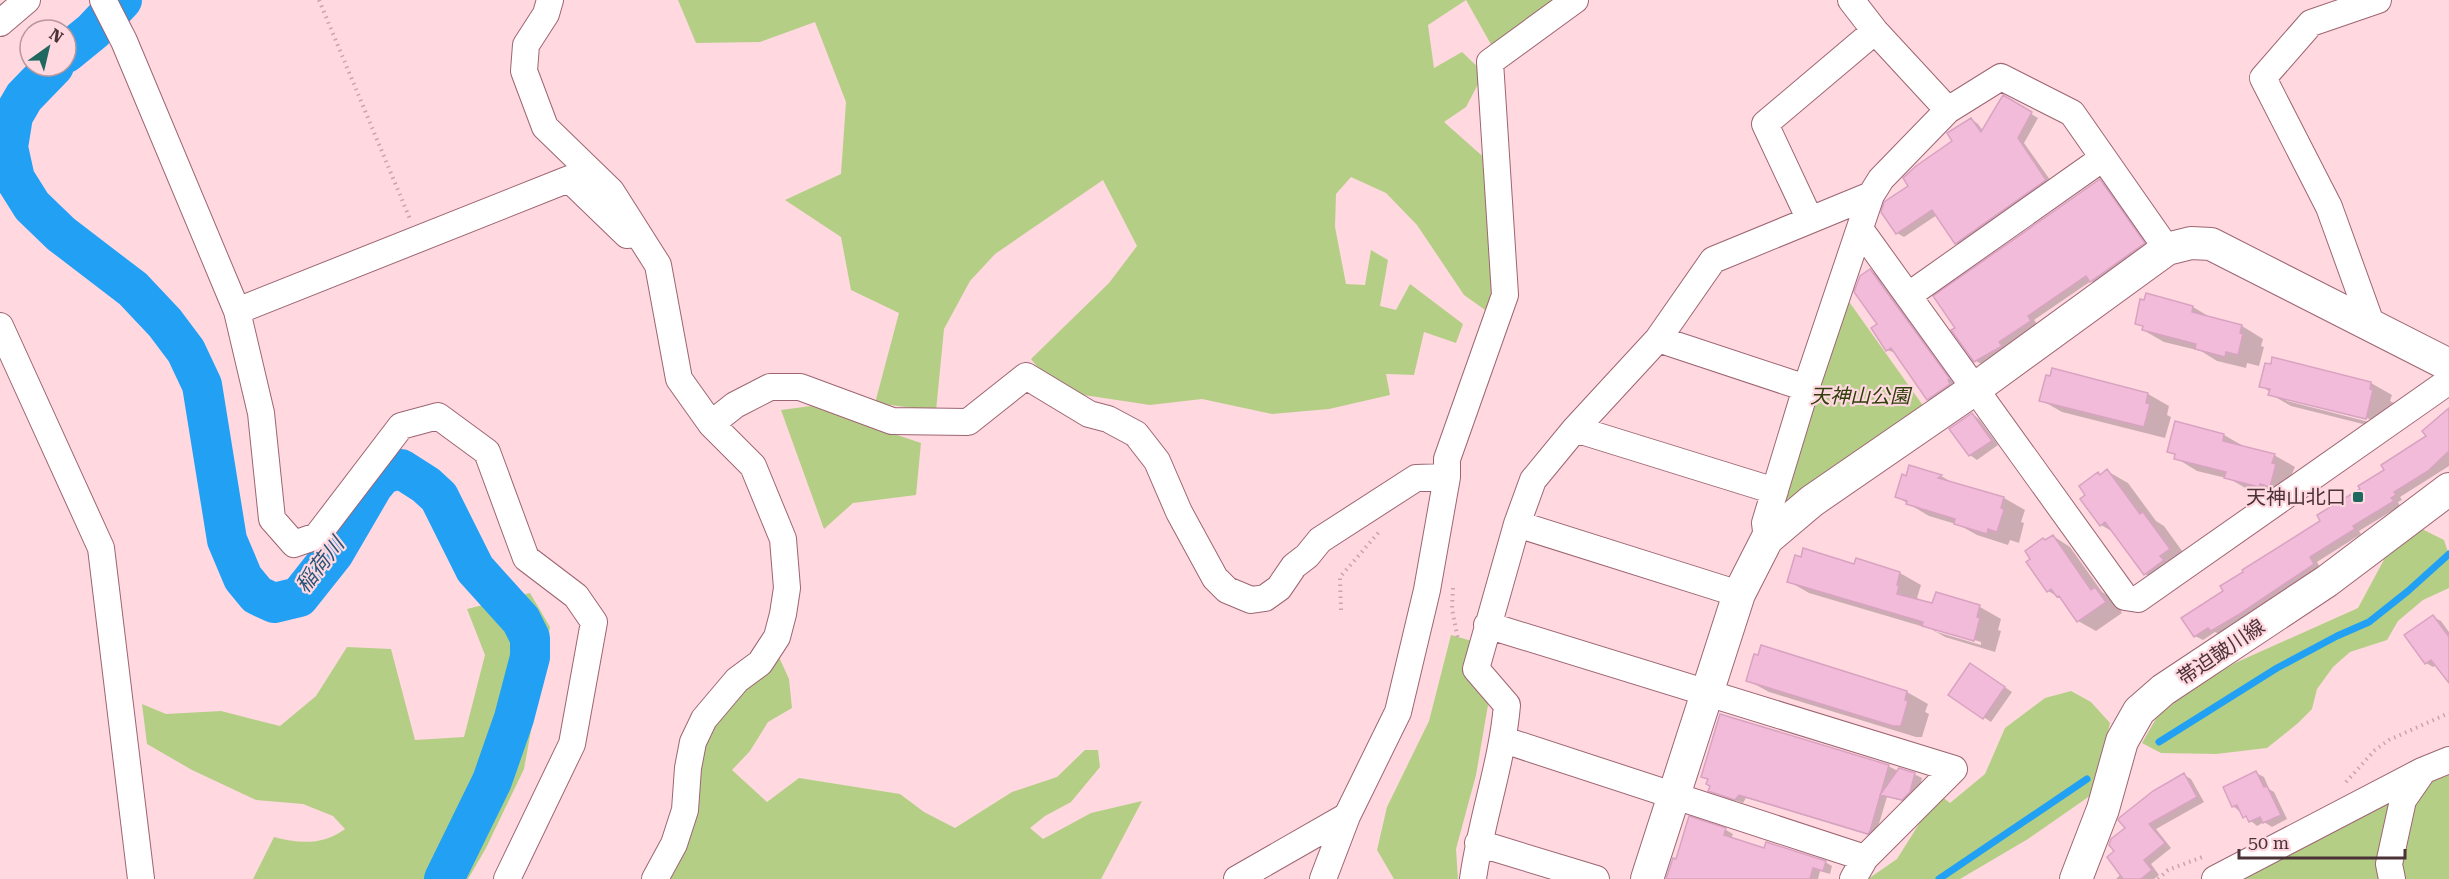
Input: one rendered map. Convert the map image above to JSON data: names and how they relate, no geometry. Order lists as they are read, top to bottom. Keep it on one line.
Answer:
{"streets":{"street":["帯迫皷川線"]},"water":["稲荷川"],"parks":["天神山公園"],"places":{"transit":["天神山北口"]},"scale_bar":"50 m","north":"top right"}
